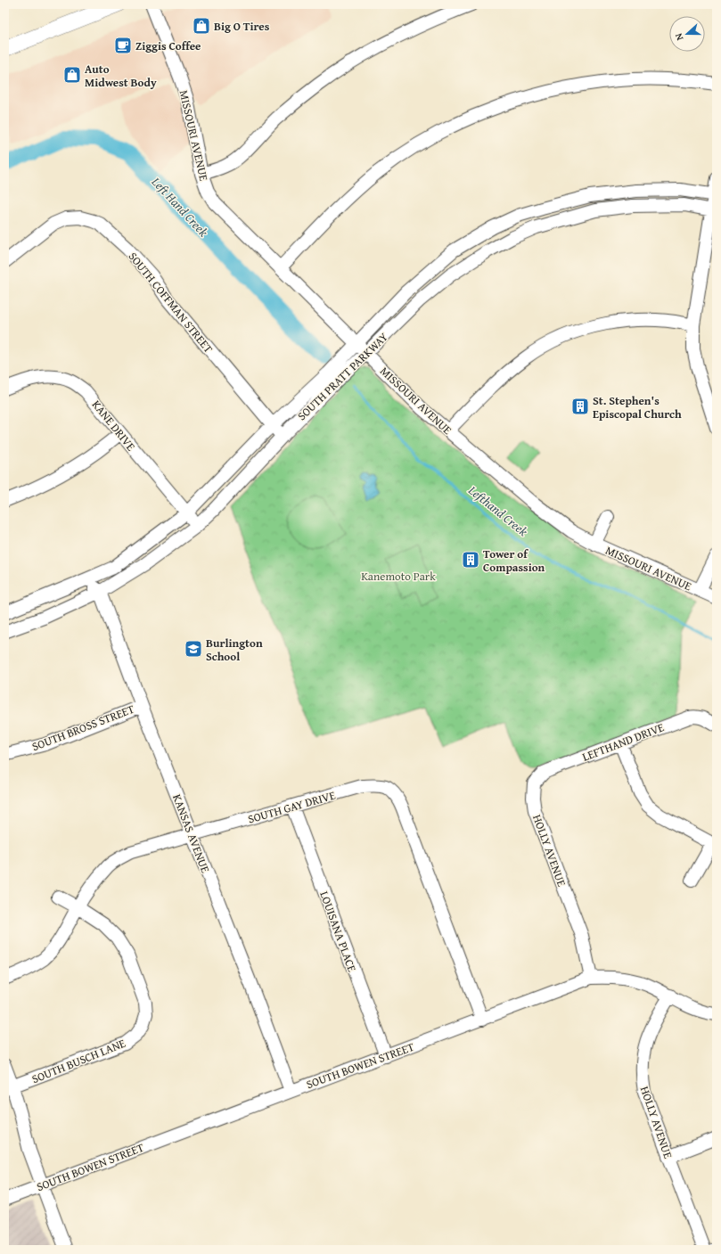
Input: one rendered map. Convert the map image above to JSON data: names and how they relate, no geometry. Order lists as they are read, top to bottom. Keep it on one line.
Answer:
{"streets":{"street":["MISSOURI AVENUE","SOUTH COFFMAN STREET","SOUTH PRATT PARKWAY","KANE DRIVE","SOUTH BROSS STREET","LEFTHAND DRIVE","SOUTH GAY DRIVE","KANSAS AVENUE","HOLLY AVENUE","LOUISANA PLACE","SOUTH BUSCH LANE","SOUTH BOWEN STREET"]},"crossings":[["MISSOURI AVENUE","SOUTH PRATT PARKWAY"],["SOUTH COFFMAN STREET","SOUTH PRATT PARKWAY"],["SOUTH PRATT PARKWAY","KANE DRIVE"],["SOUTH PRATT PARKWAY","KANSAS AVENUE"],["SOUTH BROSS STREET","KANSAS AVENUE"],["LEFTHAND DRIVE","HOLLY AVENUE"],["SOUTH GAY DRIVE","KANSAS AVENUE"],["SOUTH GAY DRIVE","LOUISANA PLACE"],["SOUTH GAY DRIVE","SOUTH BUSCH LANE"],["SOUTH GAY DRIVE","SOUTH BOWEN STREET"],["KANSAS AVENUE","SOUTH BOWEN STREET"],["HOLLY AVENUE","SOUTH BOWEN STREET"],["LOUISANA PLACE","SOUTH BOWEN STREET"]],"water":["Left Hand Creek","Lefthand Creek"],"parks":["Kanemoto Park"],"places":{"shop":["Big O Tires","Auto Midwest Body"],"cafe":["Ziggis Coffee"],"building":["St. Stephen's Episcopal Church","Tower of Compassion"],"school or university":["Burlington School"]},"north":"left"}
